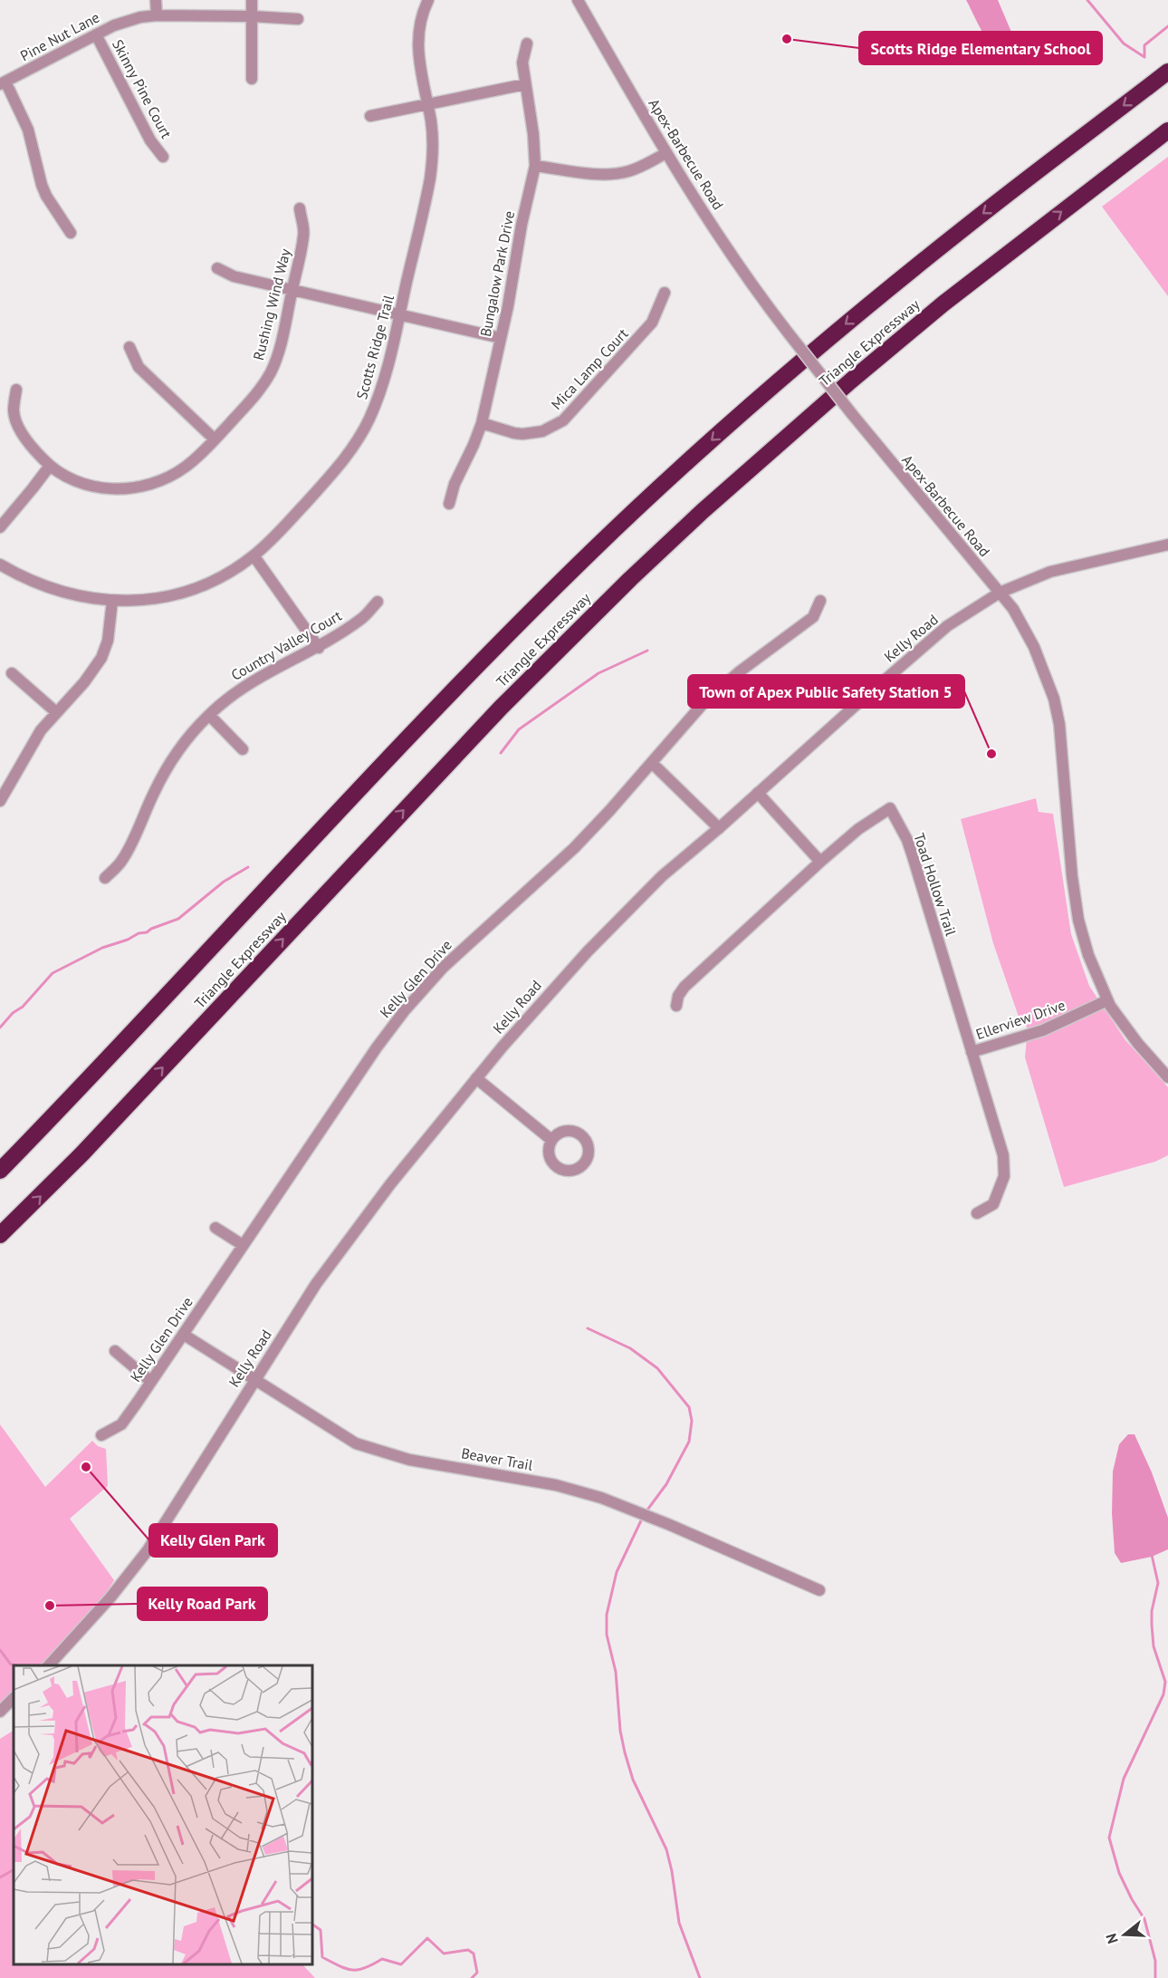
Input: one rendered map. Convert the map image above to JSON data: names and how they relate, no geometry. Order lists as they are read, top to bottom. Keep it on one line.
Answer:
{"streets":{"highway":["Triangle Expressway"],"street":["Pine Nut Lane","Skinny Pine Court","Apex-Barbecue Road","Bungalow Park Drive","Rushing Wind Way","Scotts Ridge Trail","Mica Lamp Court","Kelly Road","Country Valley Court","Toad Hollow Trail","Kelly Glen Drive","Ellerview Drive","Beaver Trail"]},"crossings":[["Pine Nut Lane","Skinny Pine Court"],["Apex-Barbecue Road","Kelly Road"],["Apex-Barbecue Road","Ellerview Drive"],["Bungalow Park Drive","Mica Lamp Court"],["Kelly Road","Beaver Trail"],["Toad Hollow Trail","Ellerview Drive"],["Kelly Glen Drive","Beaver Trail"]],"places":["Scotts Ridge Elementary School","Town of Apex Public Safety Station 5","Kelly Glen Park","Kelly Road Park"],"north":"left"}
